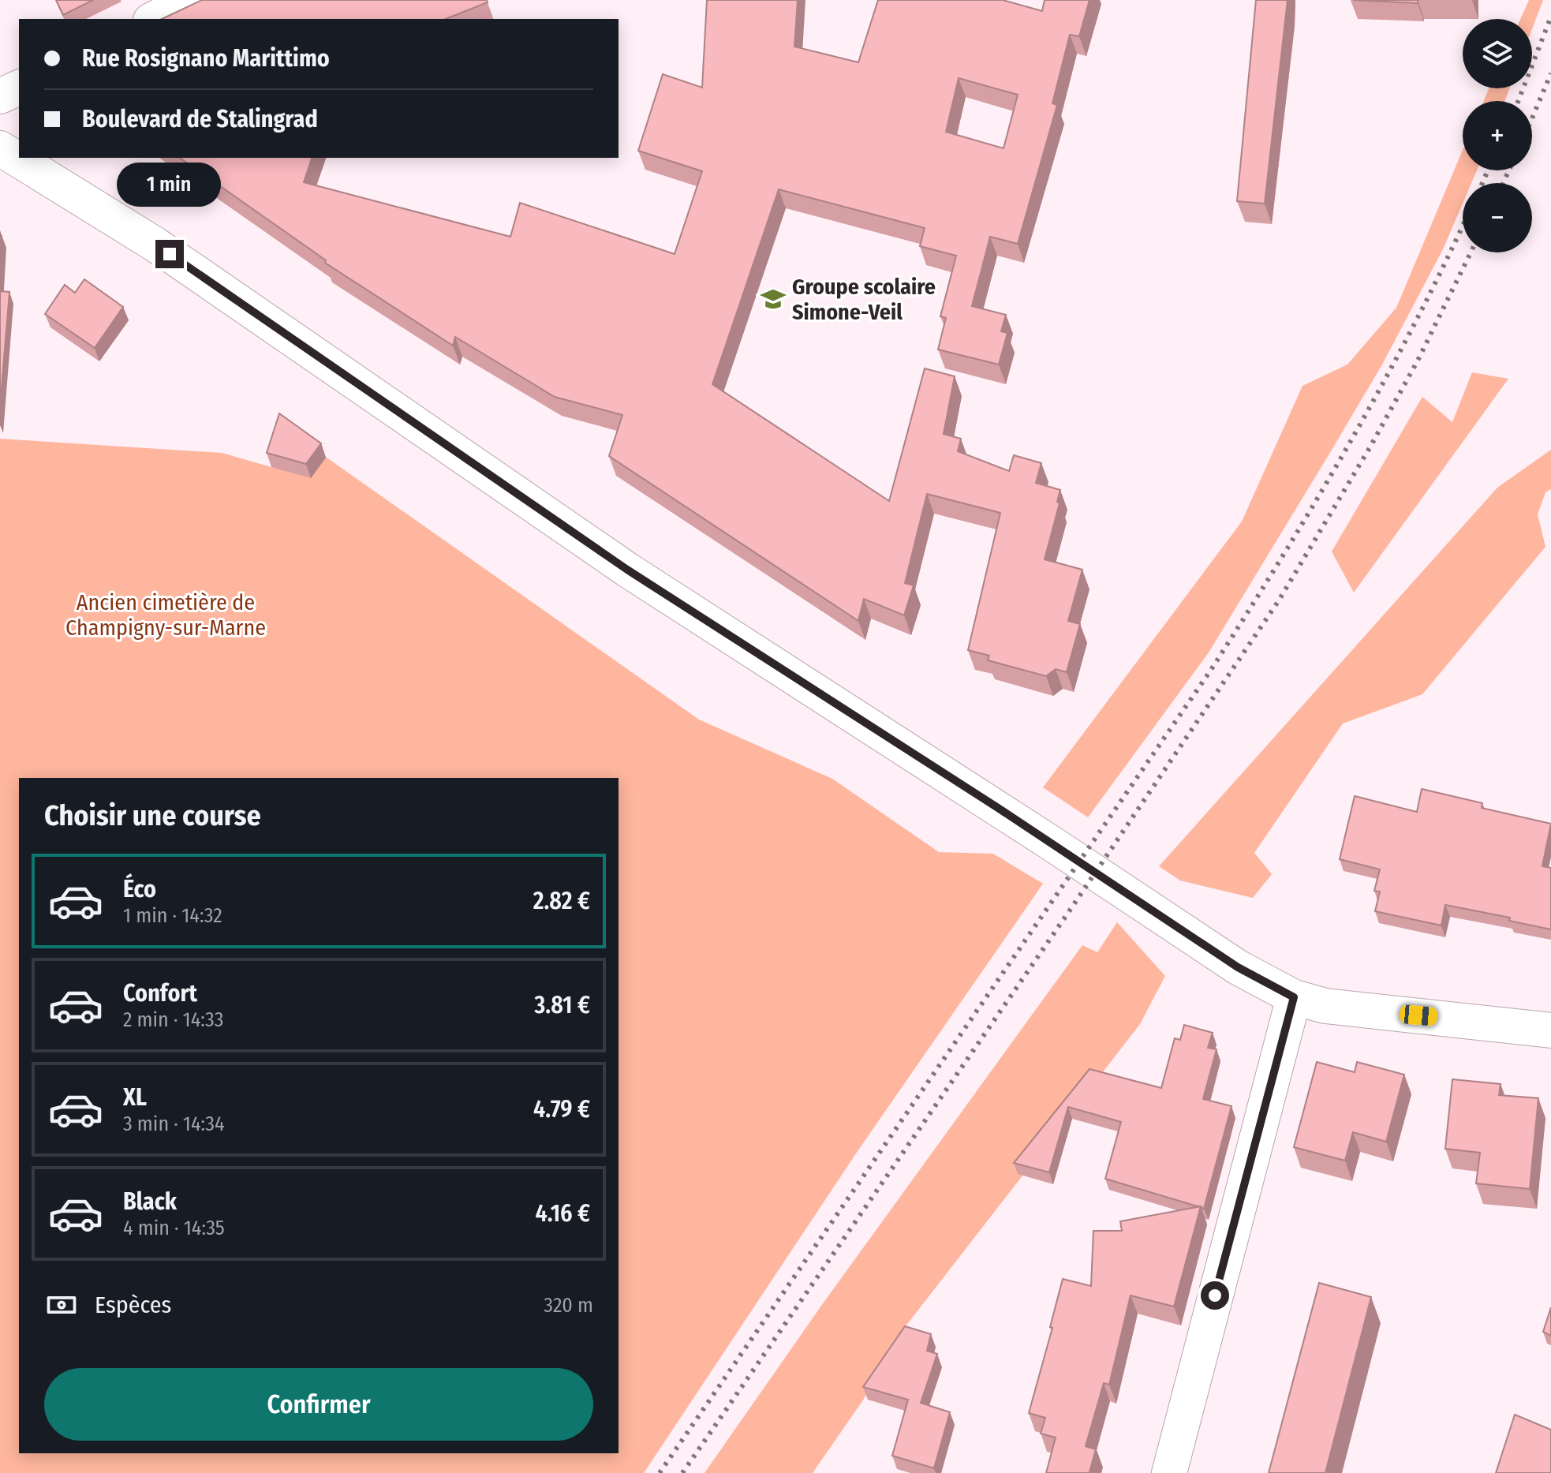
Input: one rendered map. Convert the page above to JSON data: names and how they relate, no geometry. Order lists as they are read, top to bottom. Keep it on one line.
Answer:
{"parks":["Ancien cimetière de Champigny-sur-Marne"],"places":{"school or university":["Groupe scolaire Simone-Veil"]},"page":{"map_buttons":["+","−"],"banner":["Rue Rosignano Marittimo","Boulevard de Stalingrad"],"bubble":"1 min","heading":"Choisir une course","list":[{"name":"Éco","note":"1 min · 14:32","value":"2.82 €"},{"name":"Confort","note":"2 min · 14:33","value":"3.81 €"},{"name":"XL","note":"3 min · 14:34","value":"4.79 €"},{"name":"Black","note":"4 min · 14:35","value":"4.16 €"}],"pay":["Espèces","320 m"],"buttons":"Confirmer"}}
